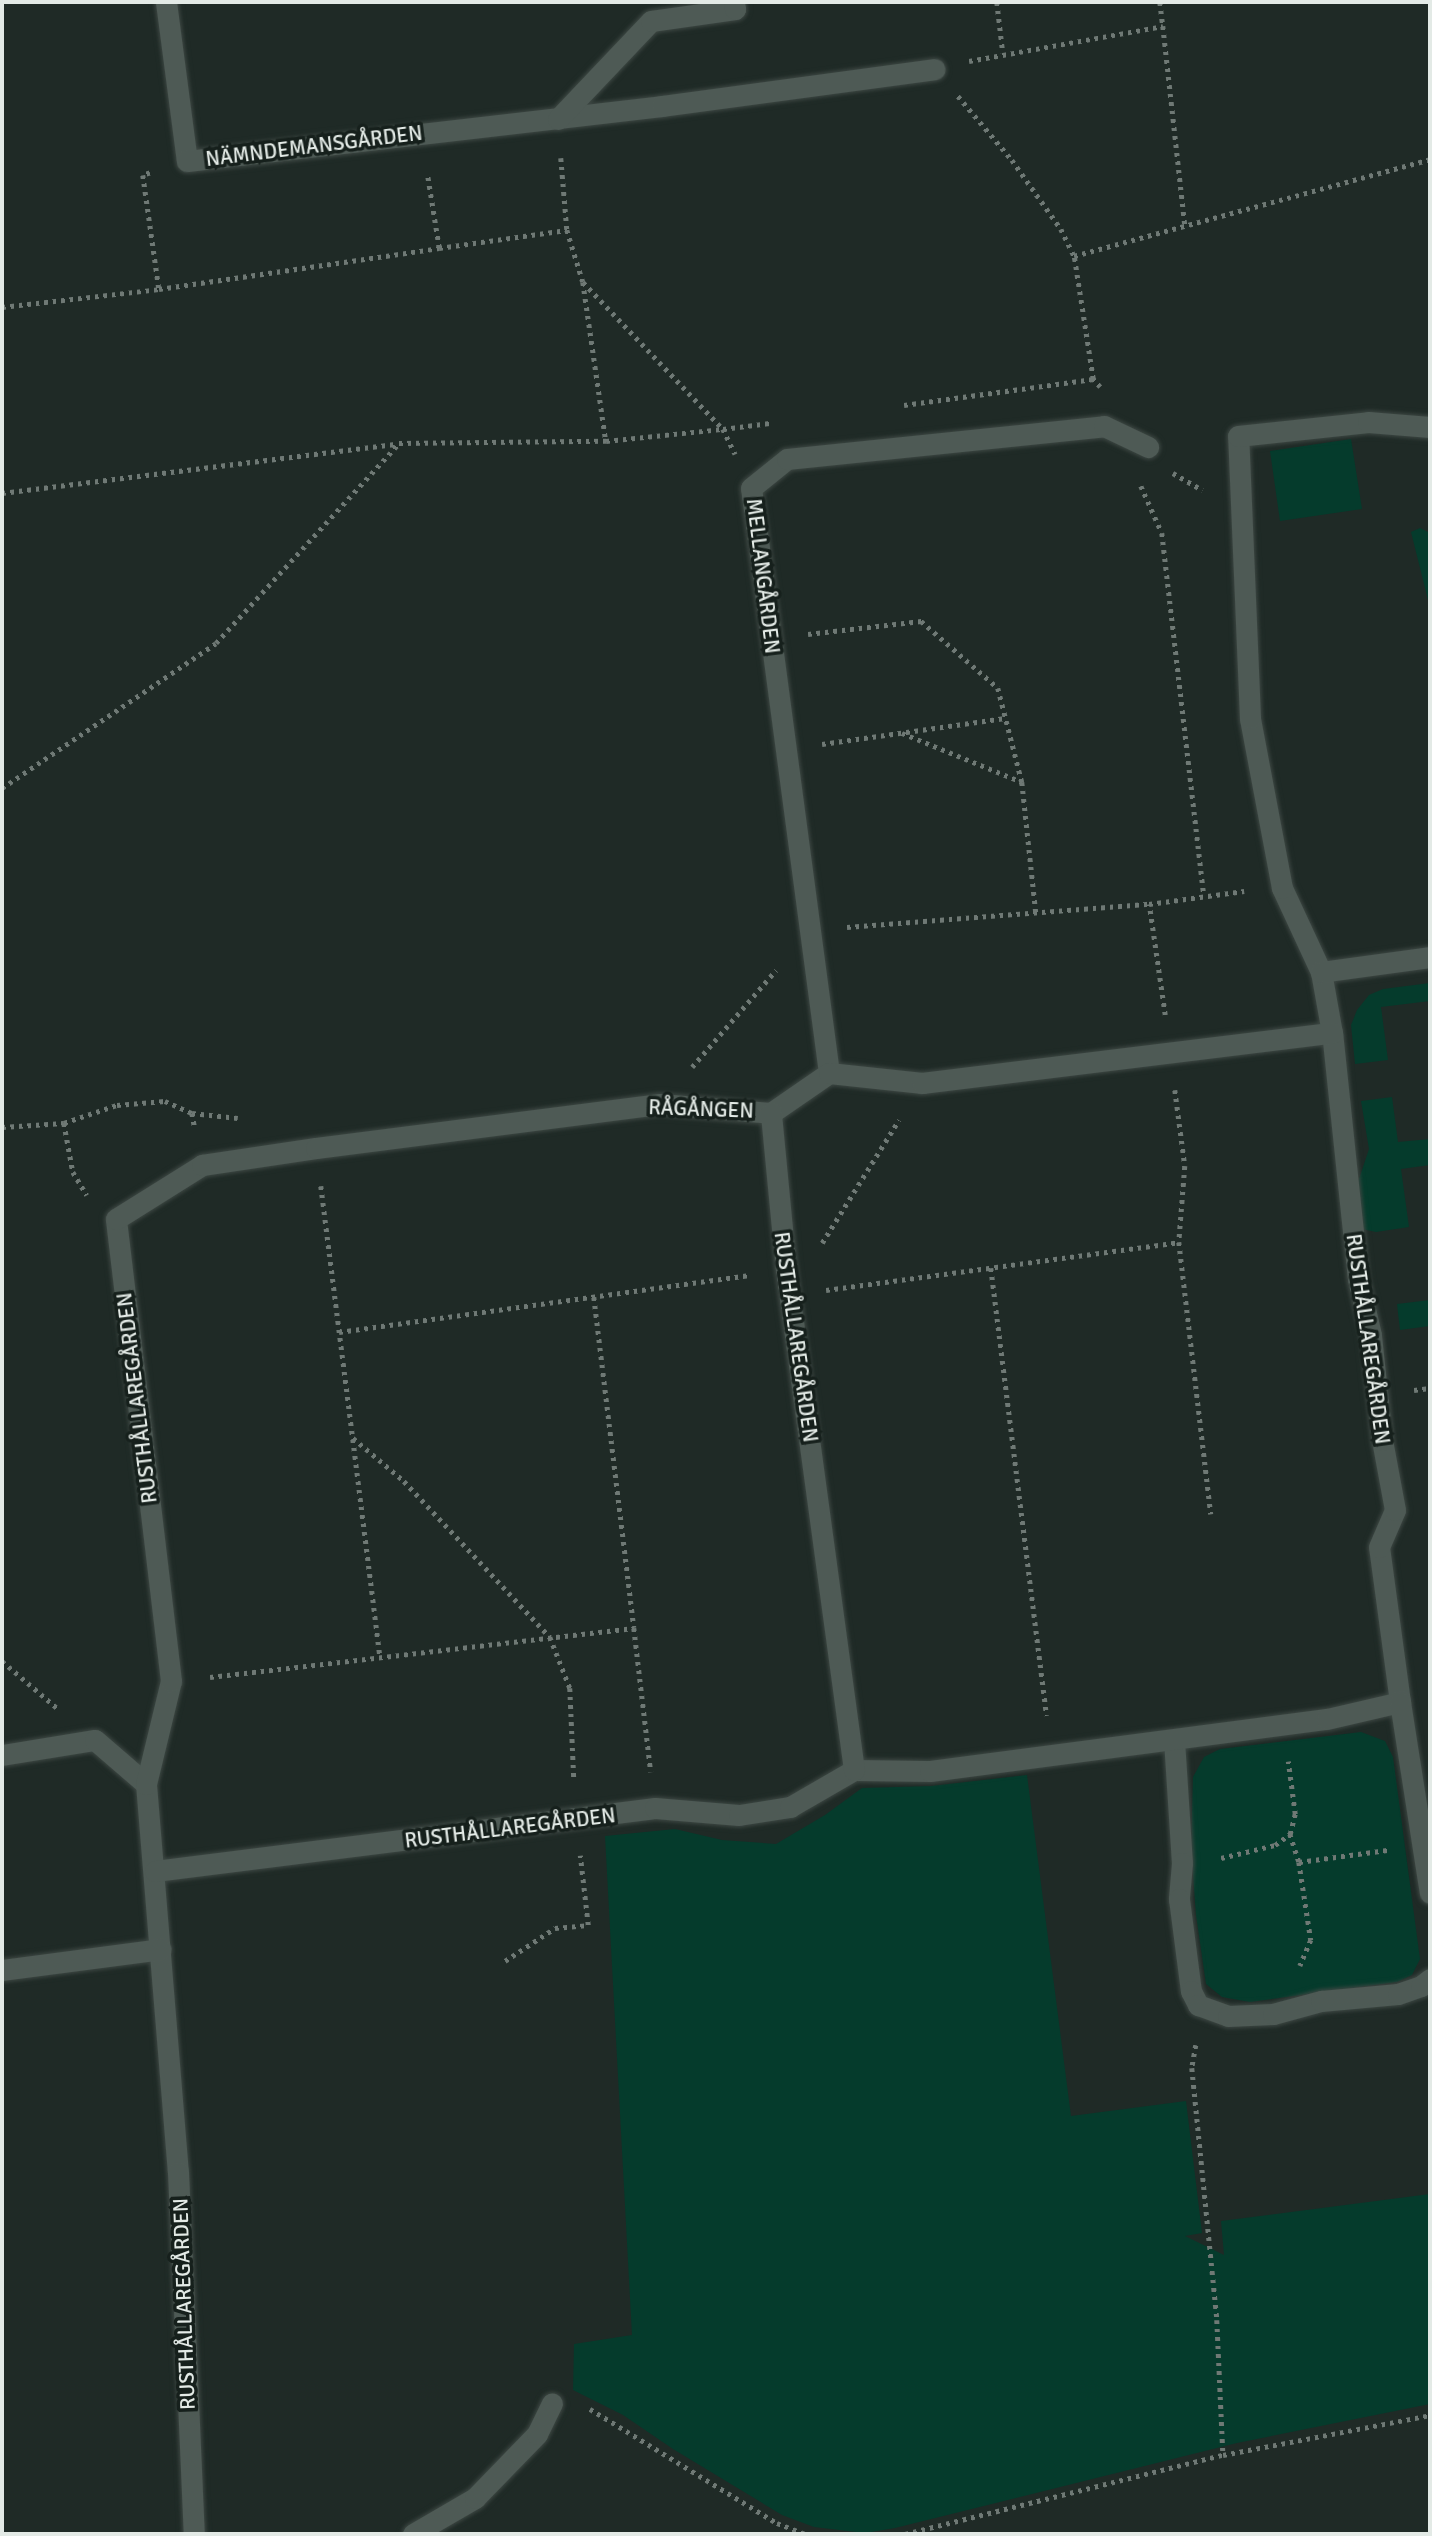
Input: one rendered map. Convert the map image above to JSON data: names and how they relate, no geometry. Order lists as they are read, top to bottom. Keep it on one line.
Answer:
{"streets":{"street":["NÄMNDEMANSGÅRDEN","MELLANGÅRDEN","RÅGÅNGEN","RUSTHÅLLAREGÅRDEN"]},"crossings":[["MELLANGÅRDEN","RÅGÅNGEN"],["RÅGÅNGEN","RUSTHÅLLAREGÅRDEN"]]}
